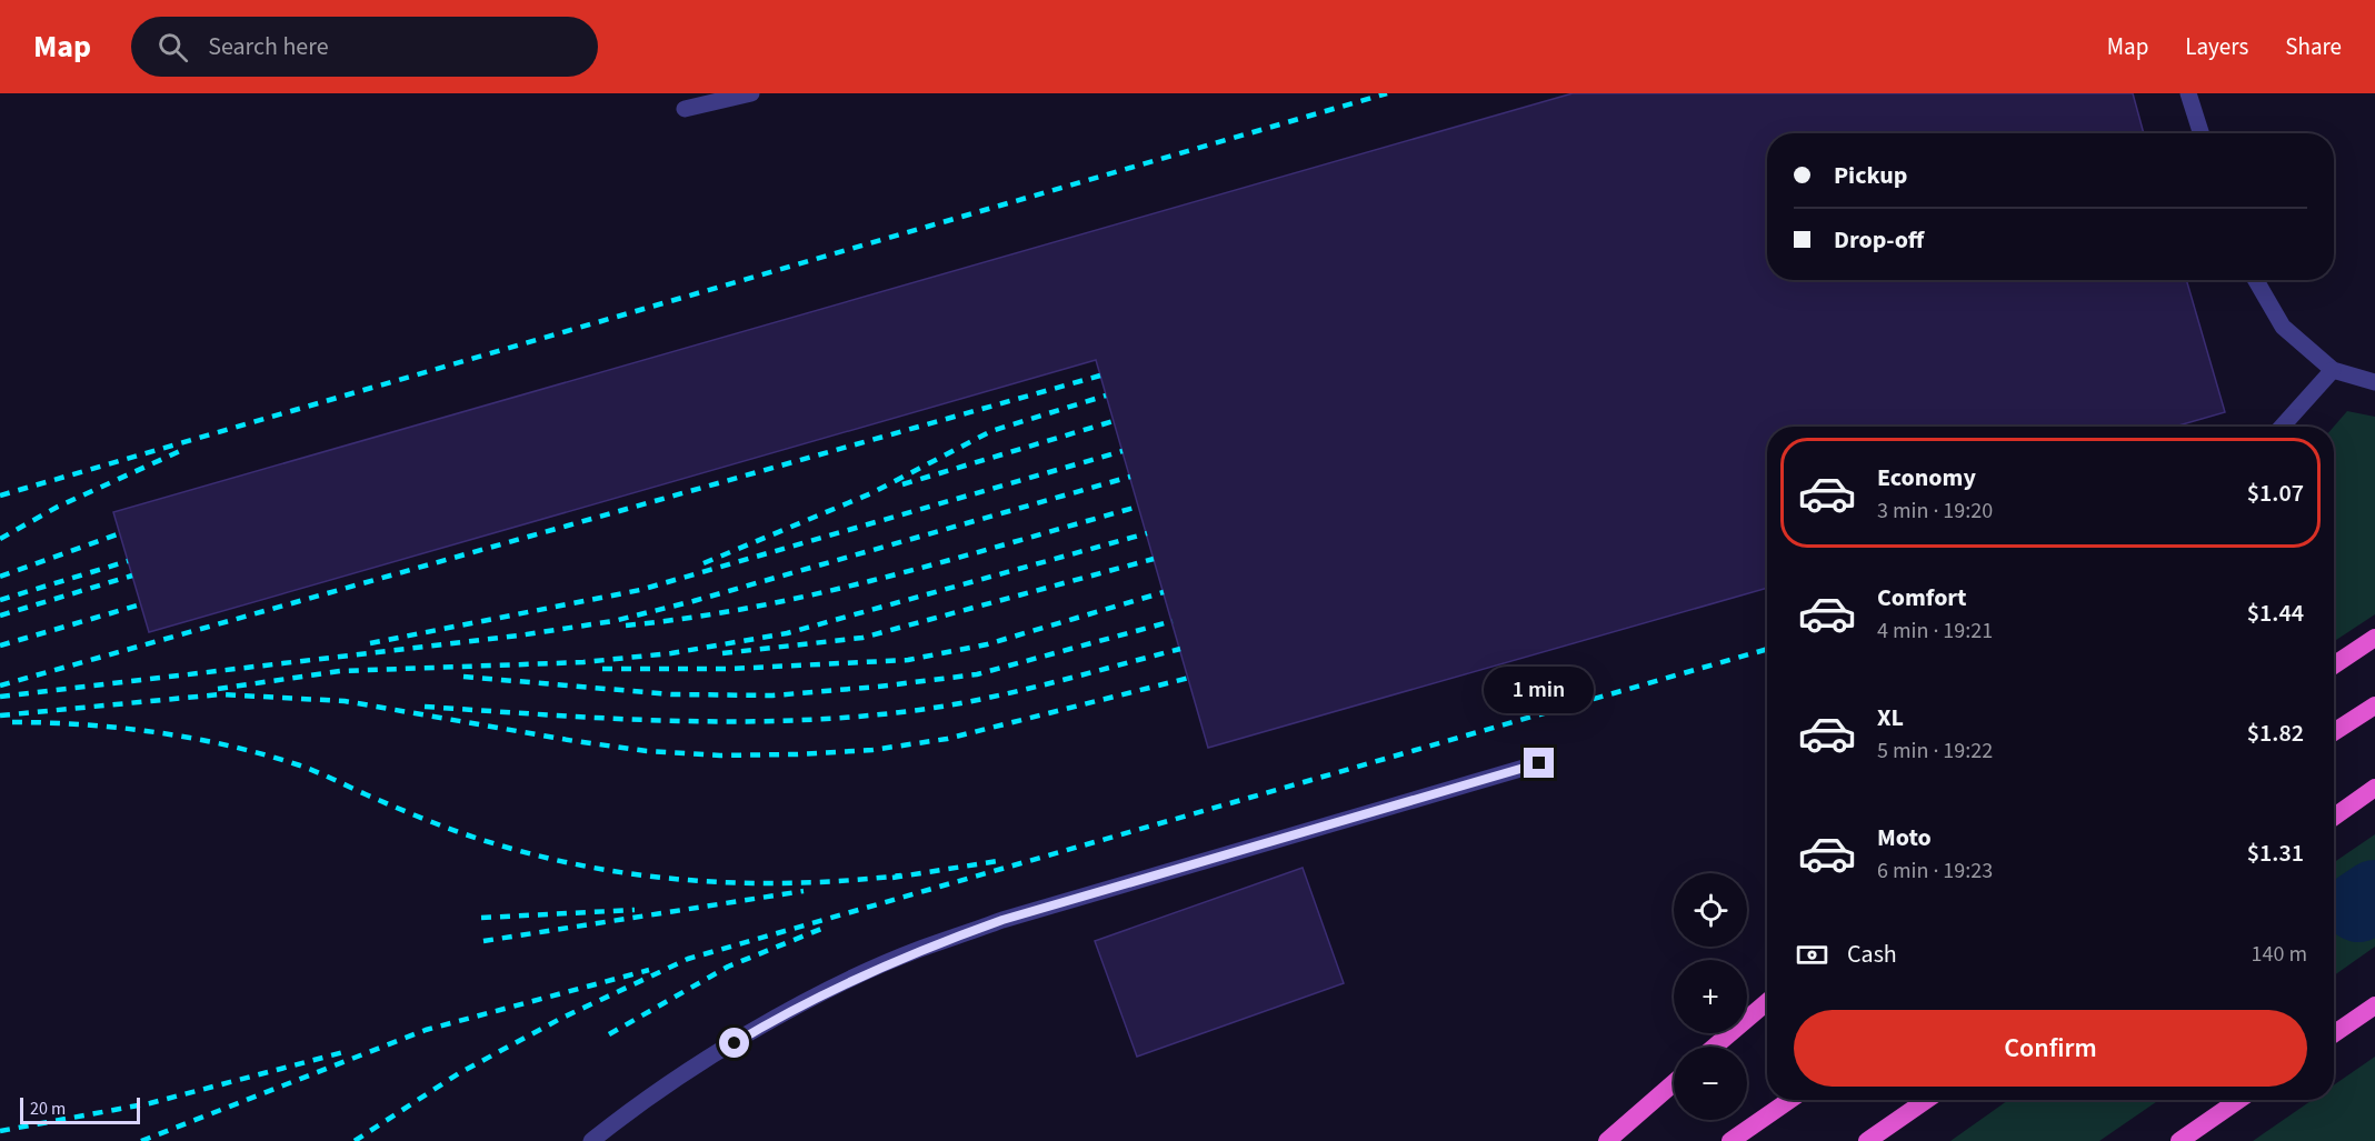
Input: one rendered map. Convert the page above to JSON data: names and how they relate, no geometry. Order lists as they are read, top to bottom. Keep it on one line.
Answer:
{"scale_bar":"20 m","page":{"header":"Map","search":"Search here","nav":["Map","Layers","Share"],"banner":["Pickup","Drop-off"],"list":[{"name":"Economy","note":"3 min · 19:20","value":"$1.07"},{"name":"Comfort","note":"4 min · 19:21","value":"$1.44"},{"name":"XL","note":"5 min · 19:22","value":"$1.82"},{"name":"Moto","note":"6 min · 19:23","value":"$1.31"}],"bubble":"1 min","map_buttons":["+","−"],"pay":["Cash","140 m"],"buttons":"Confirm","scale":"20 m"}}
